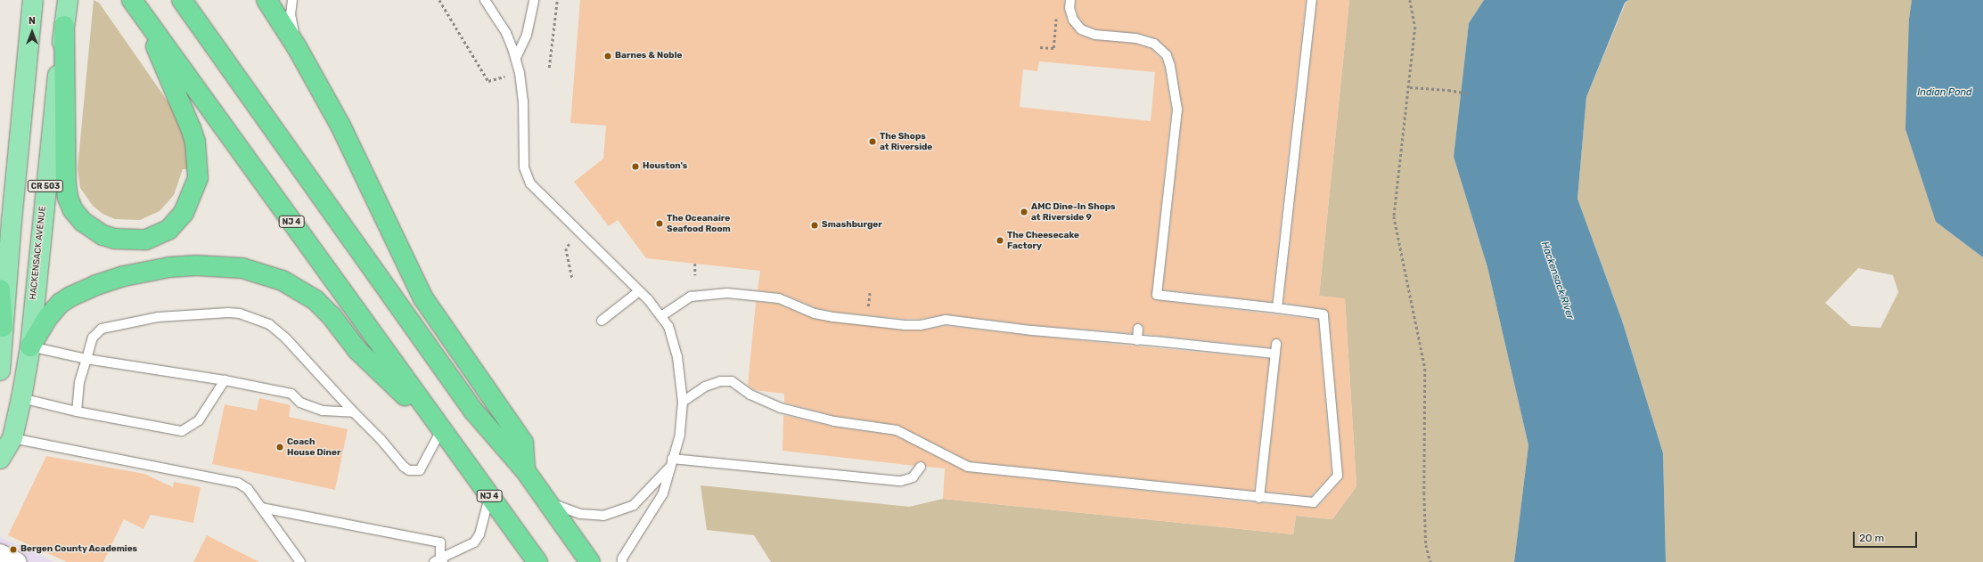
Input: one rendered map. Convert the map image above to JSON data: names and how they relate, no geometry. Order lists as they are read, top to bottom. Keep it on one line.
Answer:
{"streets":{"highway":["NJ 4"],"main road":["CR 503","HACKENSACK AVENUE"]},"water":["Indian Pond","Hackensack River"],"places":["Barnes & Noble","The Shops at Riverside","Houston's","AMC Dine-In Shops at Riverside 9","The Oceanaire Seafood Room","Smashburger","The Cheesecake Factory","Coach House Diner","Bergen County Academies"],"scale_bar":"20 m","north":"top"}
